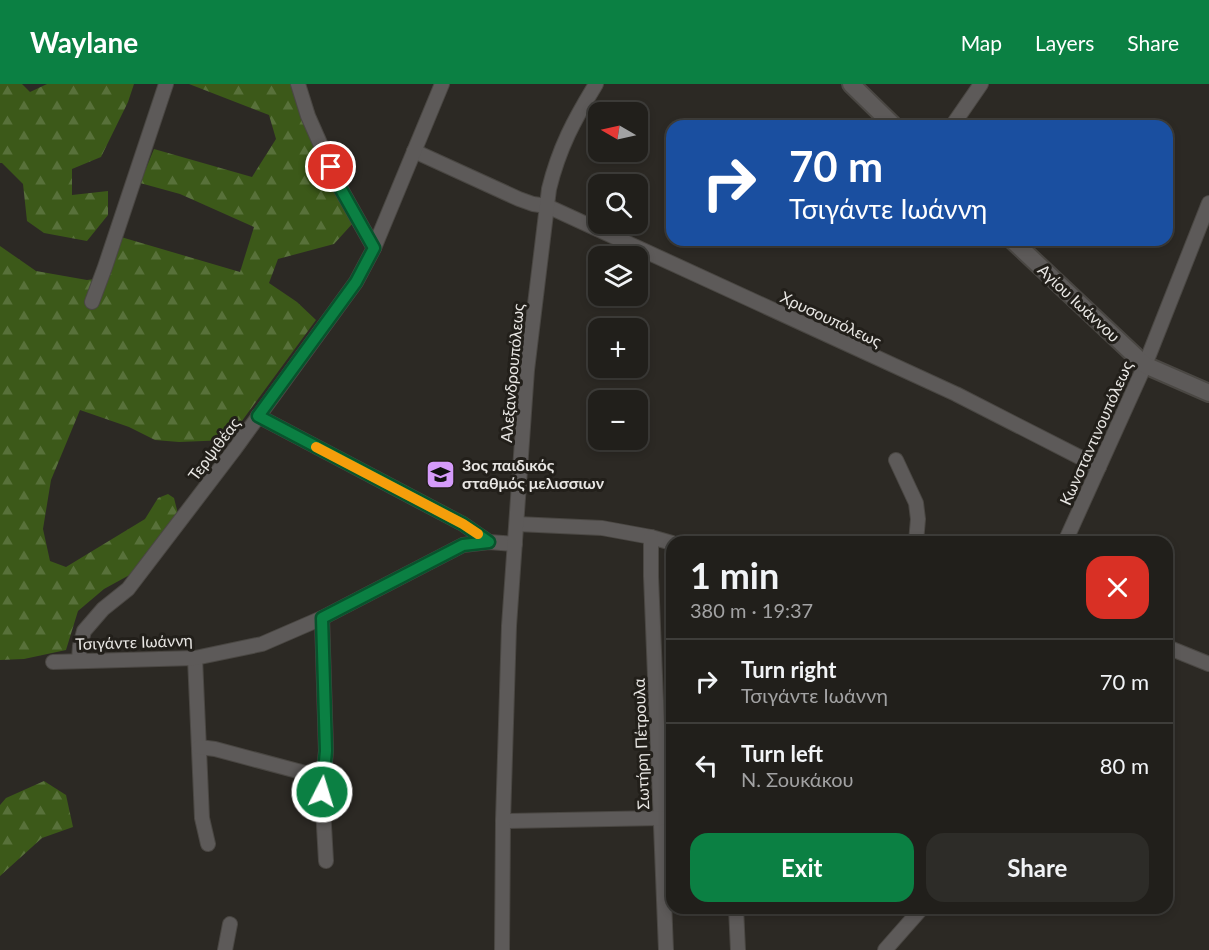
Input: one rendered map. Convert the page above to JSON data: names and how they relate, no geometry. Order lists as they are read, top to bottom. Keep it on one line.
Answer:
{"streets":{"street":["Αγίου Ιωάννου","Χρυσουπόλεως","Αλεξανδρουπόλεως","Κωνσταντινουπόλεως","Τερψιθέας","Τσιγάντε Ιωάννη","Σωτήρη Πέτρουλα"]},"crossings":[["Αγίου Ιωάννου","Κωνσταντινουπόλεως"],["Χρυσουπόλεως","Αλεξανδρουπόλεως"],["Χρυσουπόλεως","Κωνσταντινουπόλεως"],["Χρυσουπόλεως","Τερψιθέας"],["Αλεξανδρουπόλεως","Τσιγάντε Ιωάννη"],["Τερψιθέας","Τσιγάντε Ιωάννη"]],"places":{"school or university":["3ος παιδικός σταθμός μελισσιων"]},"north":"left","page":{"header":"Waylane","nav":["Map","Layers","Share"],"map_buttons":["+","−"],"turn":["70 m","Τσιγάντε Ιωάννη"],"heading":["1 min","380 m · 19:37"],"list":[{"name":"Turn right","note":"Τσιγάντε Ιωάννη","value":"70 m"},{"name":"Turn left","note":"Ν. Σουκάκου","value":"80 m"}],"buttons":["Exit","Share"]}}
